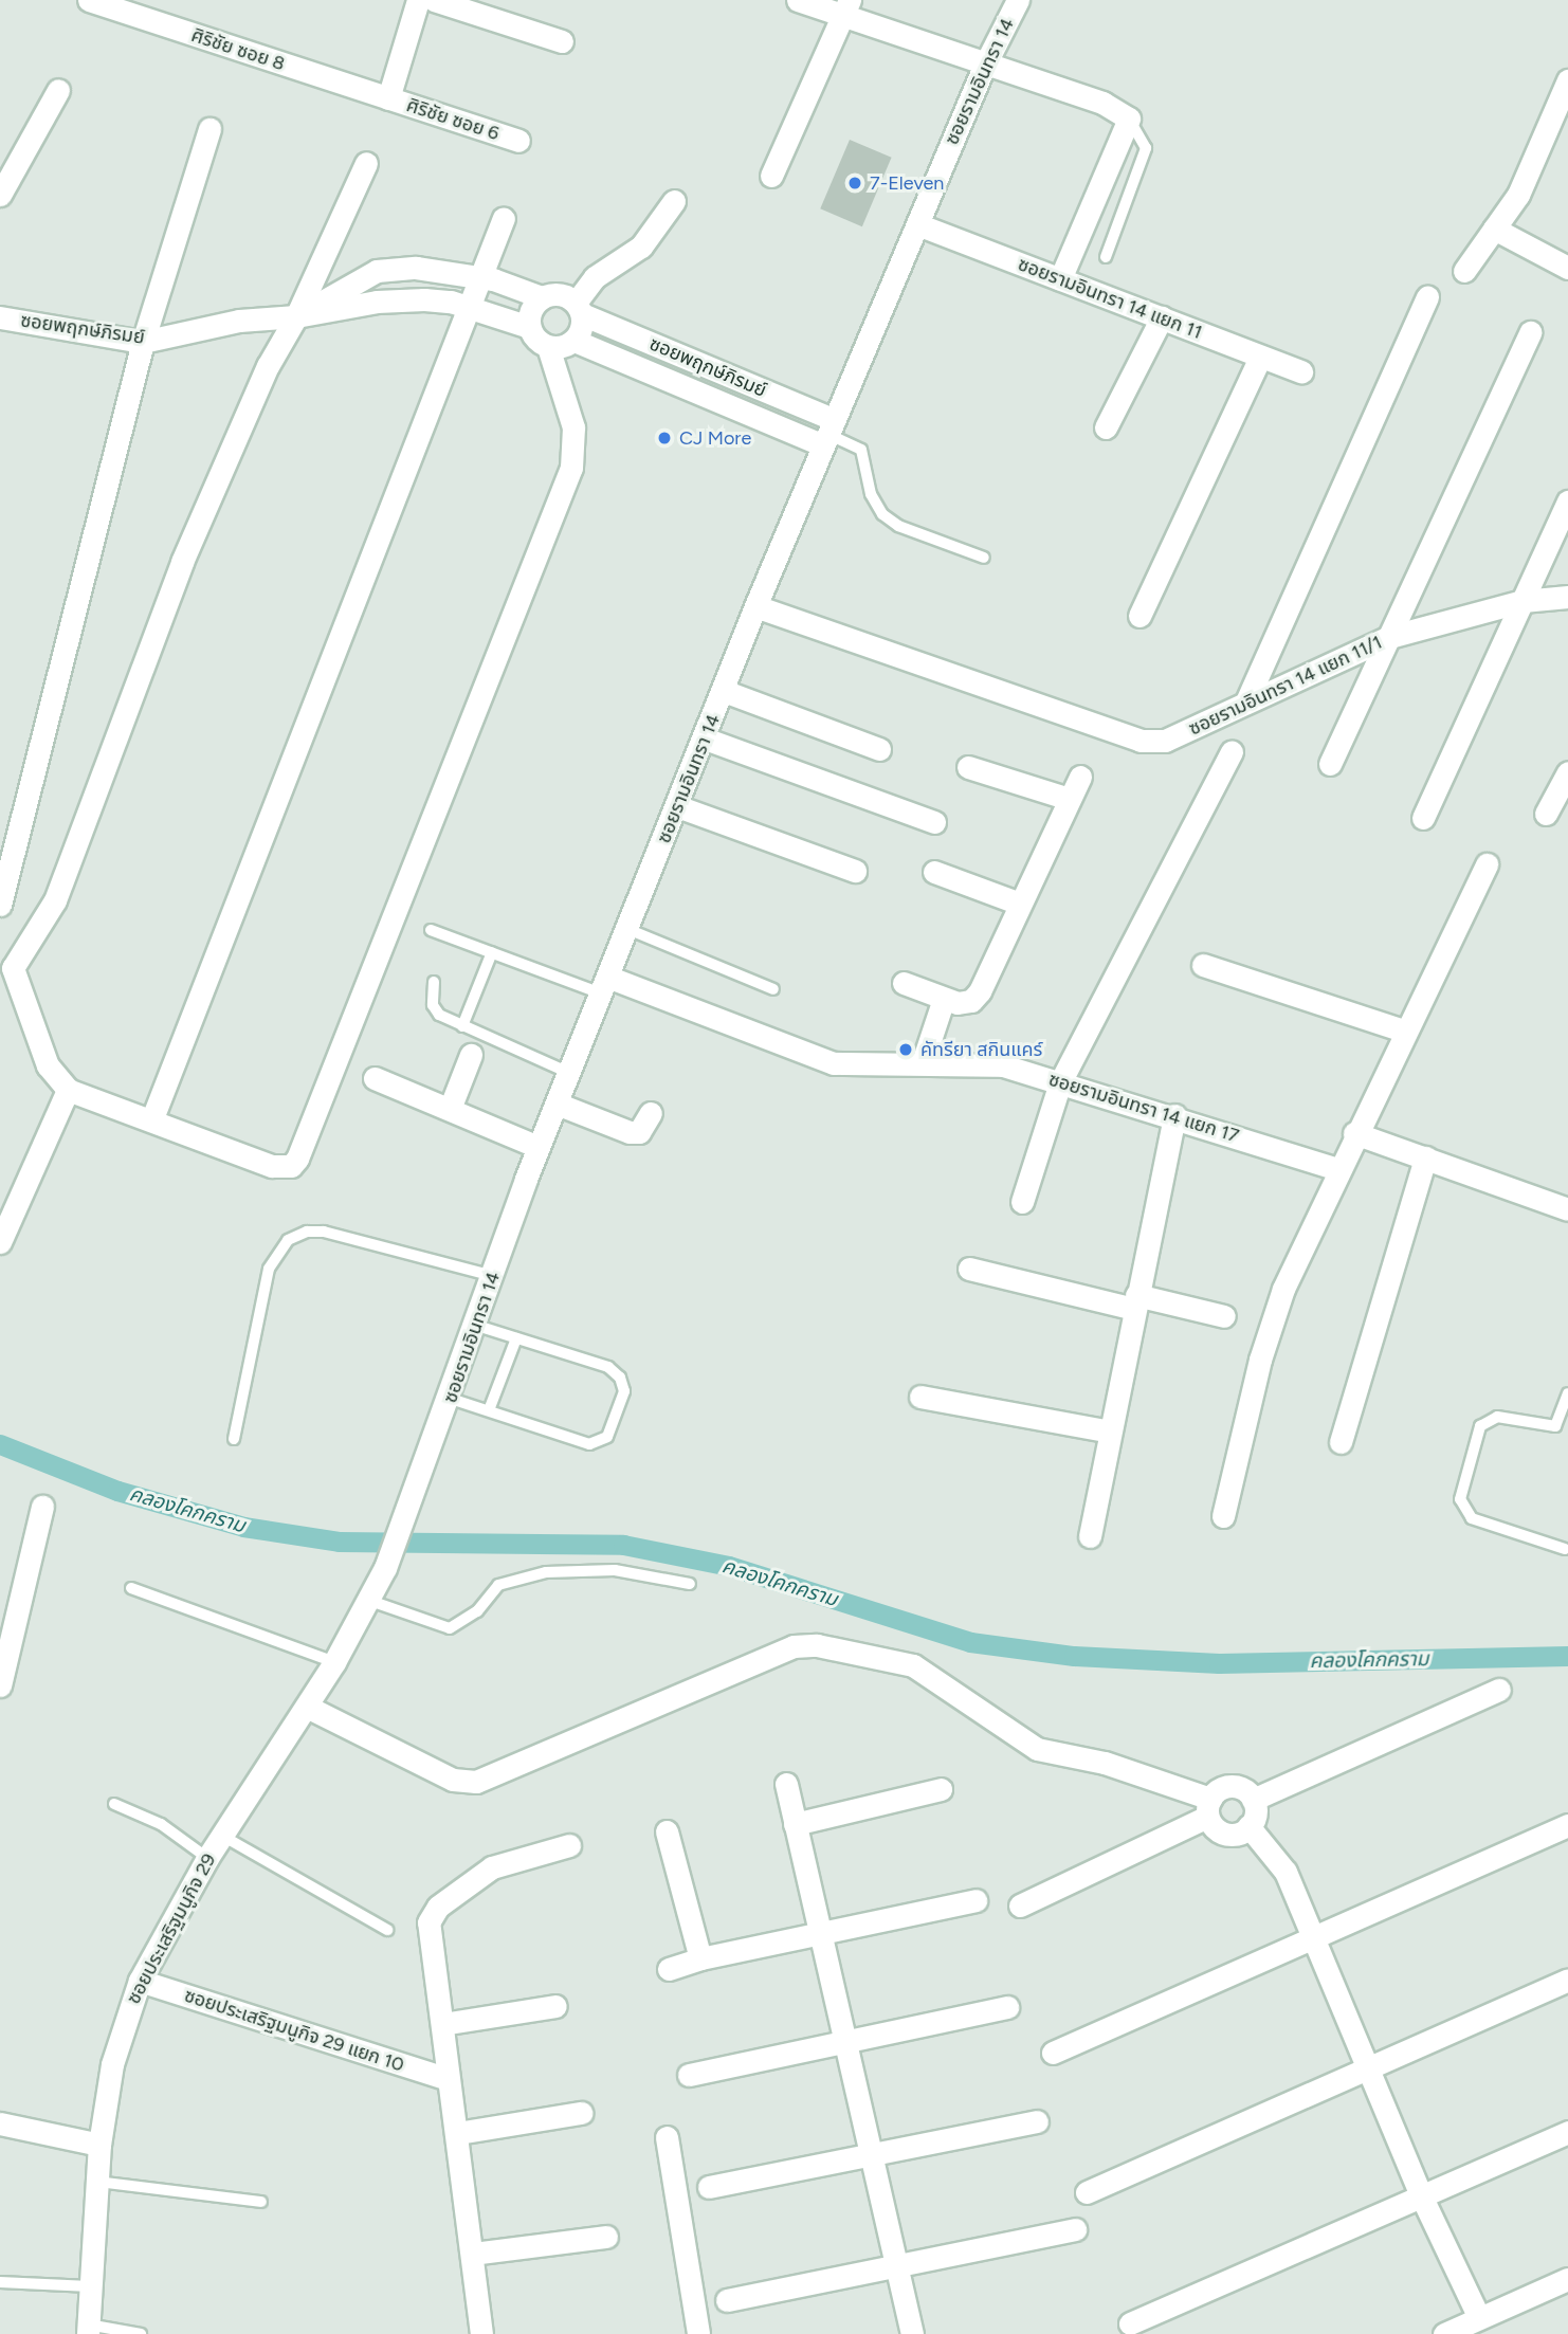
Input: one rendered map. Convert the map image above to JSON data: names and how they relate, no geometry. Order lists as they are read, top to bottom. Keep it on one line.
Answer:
{"streets":{"street":["ศิริชัย ซอย 8","ซอยรามอินทรา 14","ศิริชัย ซอย 6","ซอยรามอินทรา 14 แยก 11","ซอยพฤกษ์ภิรมย์","ซอยรามอินทรา 14 แยก 11/1","ซอยรามอินทรา 14 แยก 17","ซอยประเสริฐมนูกิจ 29","ซอยประเสริฐมนูกิจ 29 แยก 10"]},"crossings":[["ศิริชัย ซอย 8","ศิริชัย ซอย 6"],["ซอยรามอินทรา 14","ซอยรามอินทรา 14 แยก 11"],["ซอยรามอินทรา 14","ซอยพฤกษ์ภิรมย์"],["ซอยรามอินทรา 14","ซอยรามอินทรา 14 แยก 11/1"],["ซอยรามอินทรา 14","ซอยรามอินทรา 14 แยก 17"],["ซอยรามอินทรา 14","ซอยประเสริฐมนูกิจ 29"],["ซอยประเสริฐมนูกิจ 29","ซอยประเสริฐมนูกิจ 29 แยก 10"]],"water":["คลองโคกคราม"],"places":["7-Eleven","CJ More","คัทรียา สกินแคร์"]}
